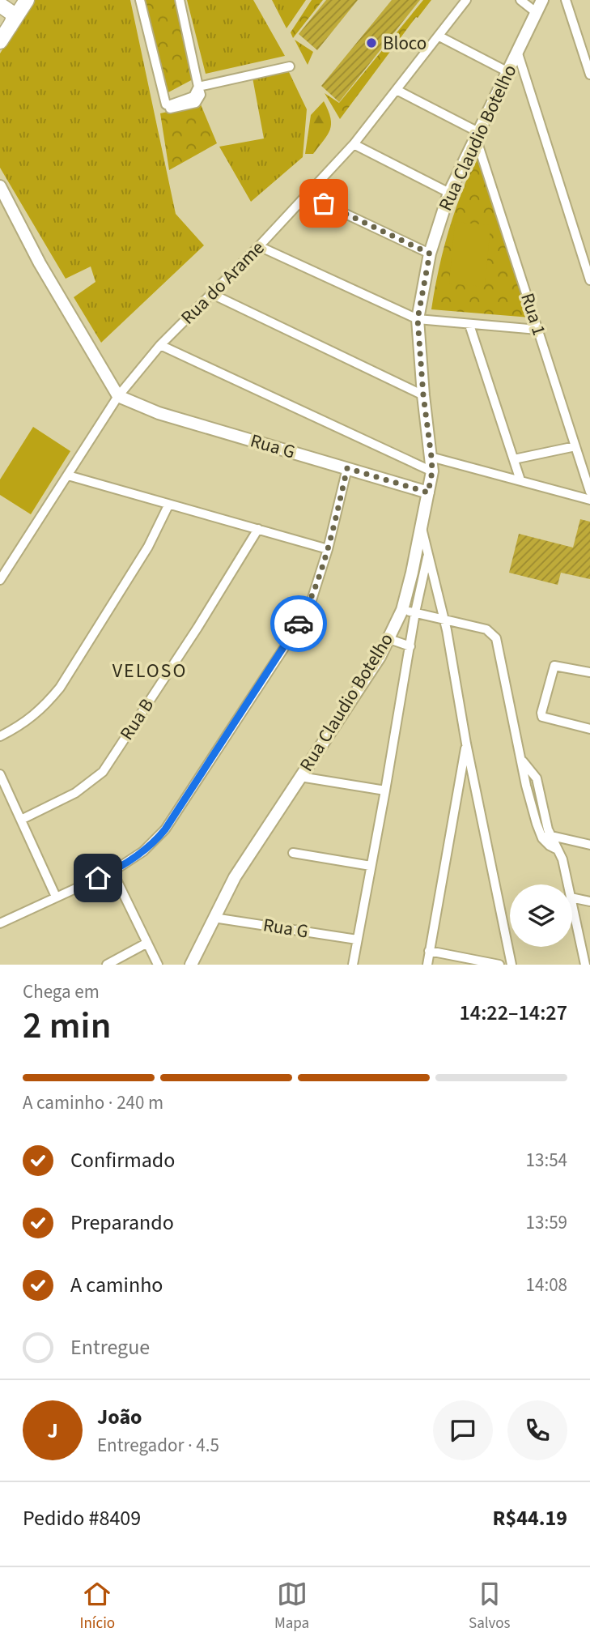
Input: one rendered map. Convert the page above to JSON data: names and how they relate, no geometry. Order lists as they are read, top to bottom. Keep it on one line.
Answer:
{"streets":{"street":["Rua Claudio Botelho","Rua do Arame","Rua 1","Rua G","Rua B"]},"crossings":[["Rua Claudio Botelho","Rua 1"],["Rua Claudio Botelho","Rua G"],["Rua do Arame","Rua G"]],"districts":["VELOSO"],"places":["Bloco"],"page":{"heading":["2 min","Chega em","14:22–14:27"],"panel":["João","Entregador · 4.5","Pedido #8409","R$44.19"],"bar":"A caminho · 240 m","list":[["Confirmado","13:54"],["Preparando","13:59"],["A caminho","14:08"],"Entregue"],"round":"J","tabs":["Início","Mapa","Salvos"]}}
